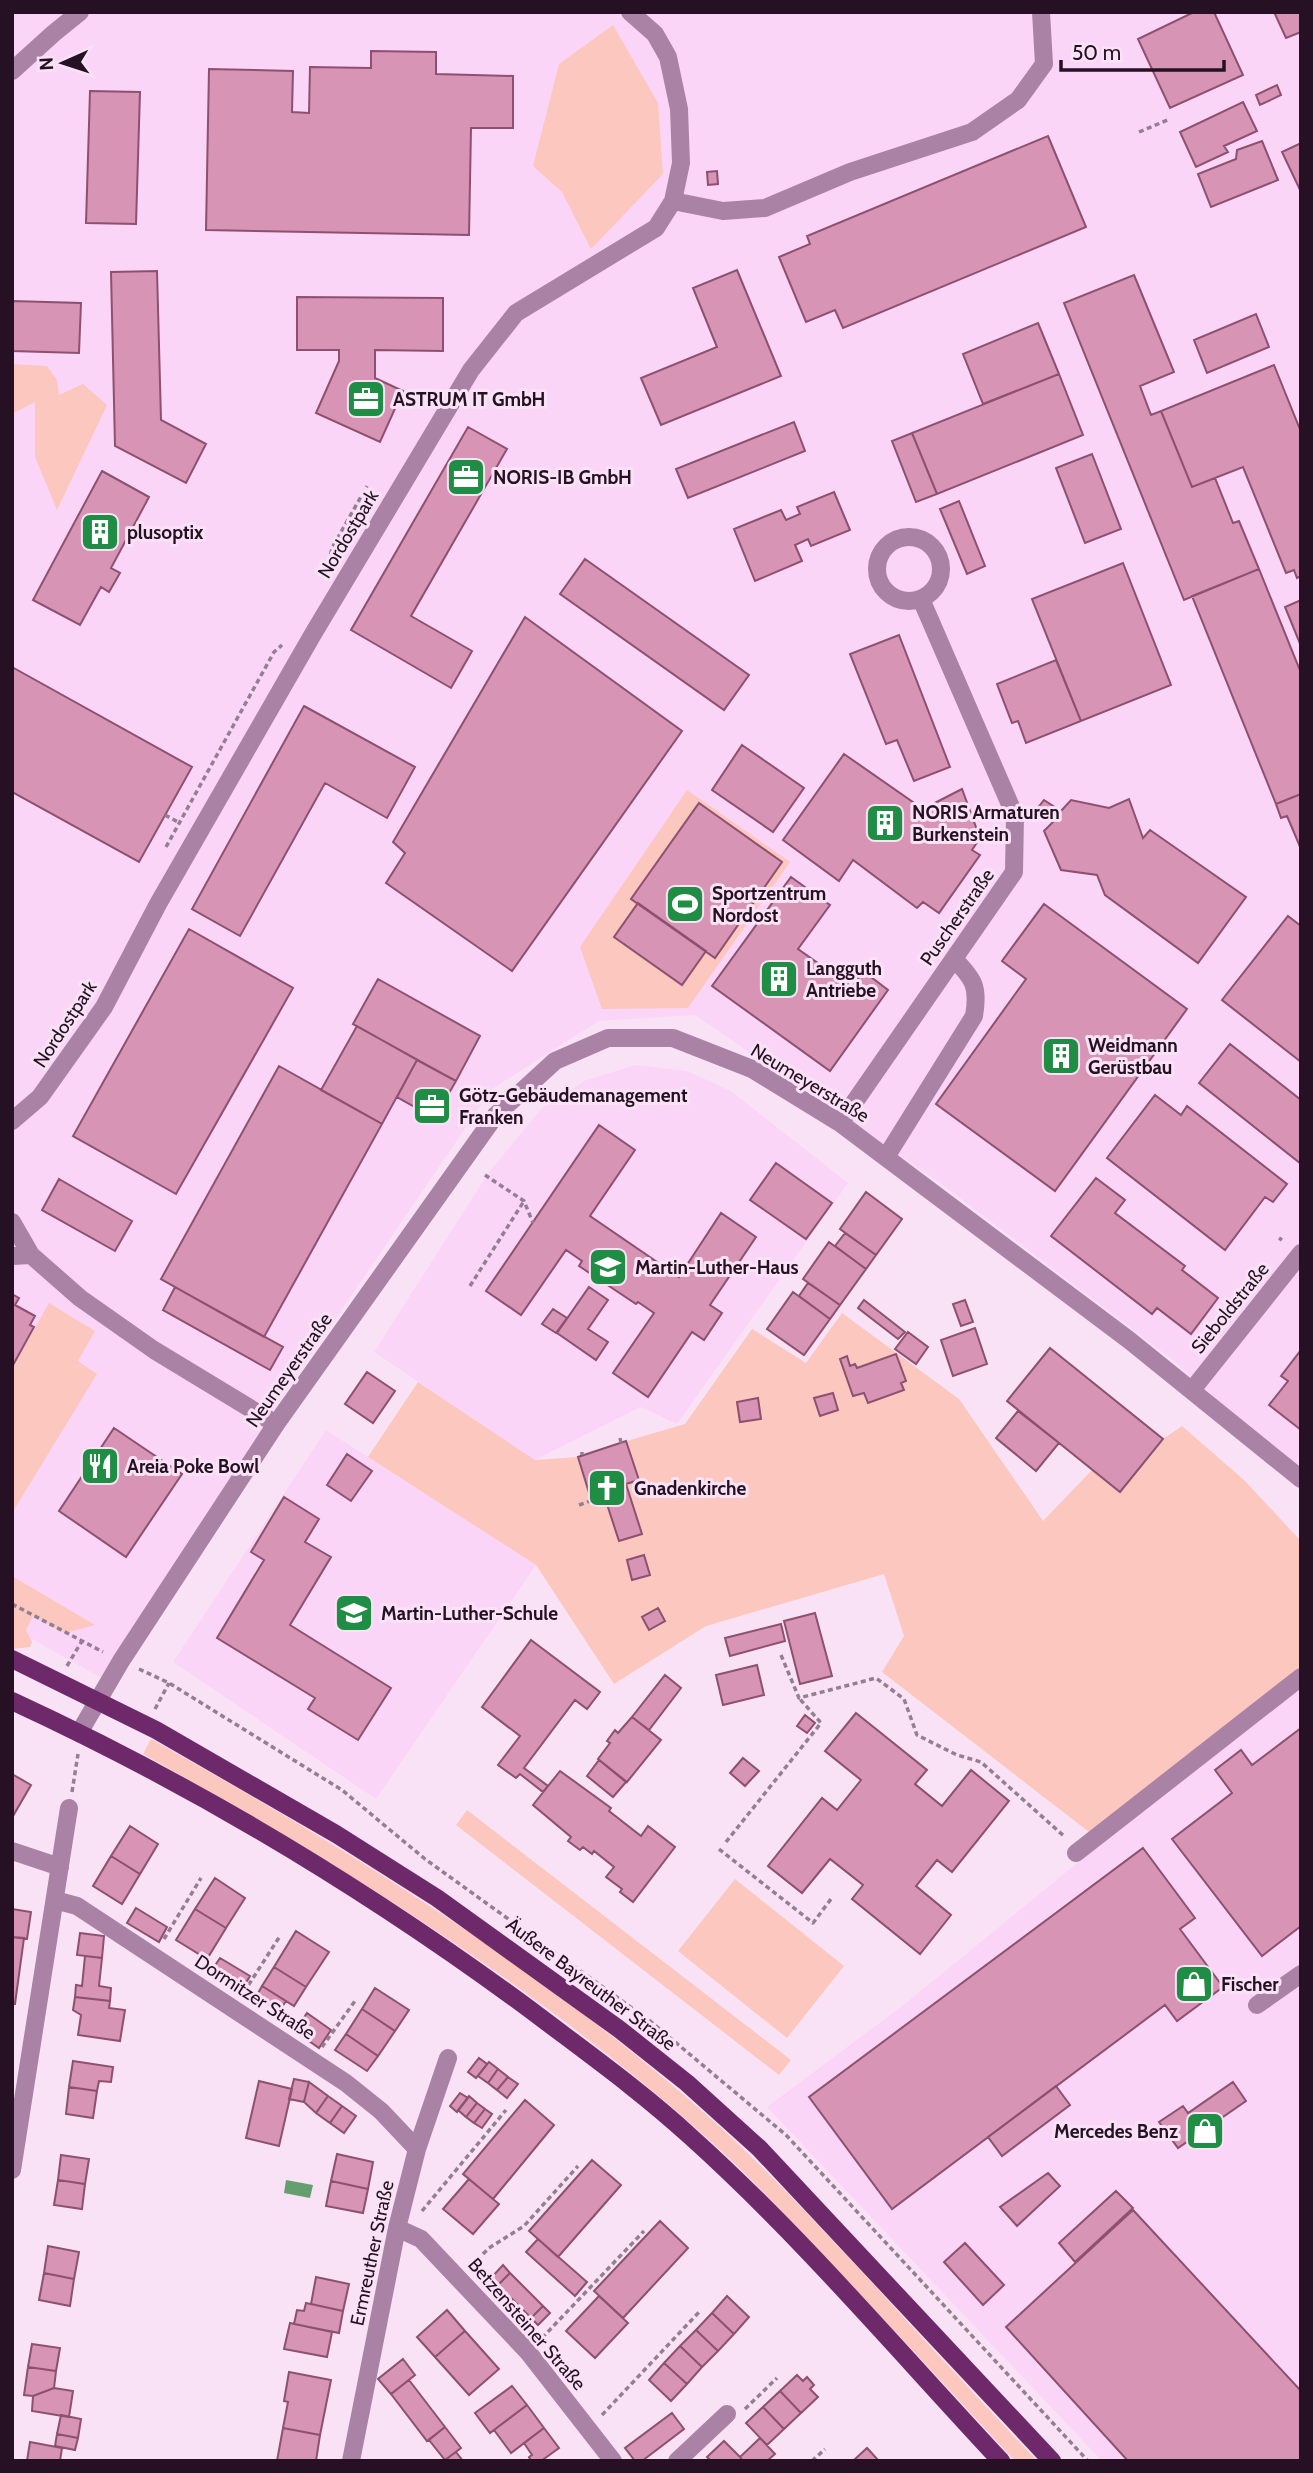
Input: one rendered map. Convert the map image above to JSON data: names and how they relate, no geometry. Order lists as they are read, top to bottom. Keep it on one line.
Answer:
{"streets":{"main road":["Äußere Bayreuther Straße"],"street":["Nordostpark","Puscherstraße","Neumeyerstraße","Sieboldstraße","Dormitzer Straße","Ermreuther Straße","Betzensteiner Straße"]},"crossings":[["Puscherstraße","Neumeyerstraße"],["Neumeyerstraße","Sieboldstraße"],["Neumeyerstraße","Äußere Bayreuther Straße"],["Dormitzer Straße","Ermreuther Straße"],["Ermreuther Straße","Betzensteiner Straße"]],"places":{"office":["ASTRUM IT GmbH","NORIS-IB GmbH","Götz-Gebäudemanagement Franken"],"building":["plusoptix","NORIS Armaturen Burkenstein","Langguth Antriebe","Weidmann Gerüstbau"],"sports":["Sportzentrum Nordost"],"school or university":["Martin-Luther-Haus","Martin-Luther-Schule"],"restaurant":["Areia Poke Bowl"],"church":["Gnadenkirche"],"shop":["Fischer","Mercedes Benz"]},"scale_bar":"50 m","north":"left"}
